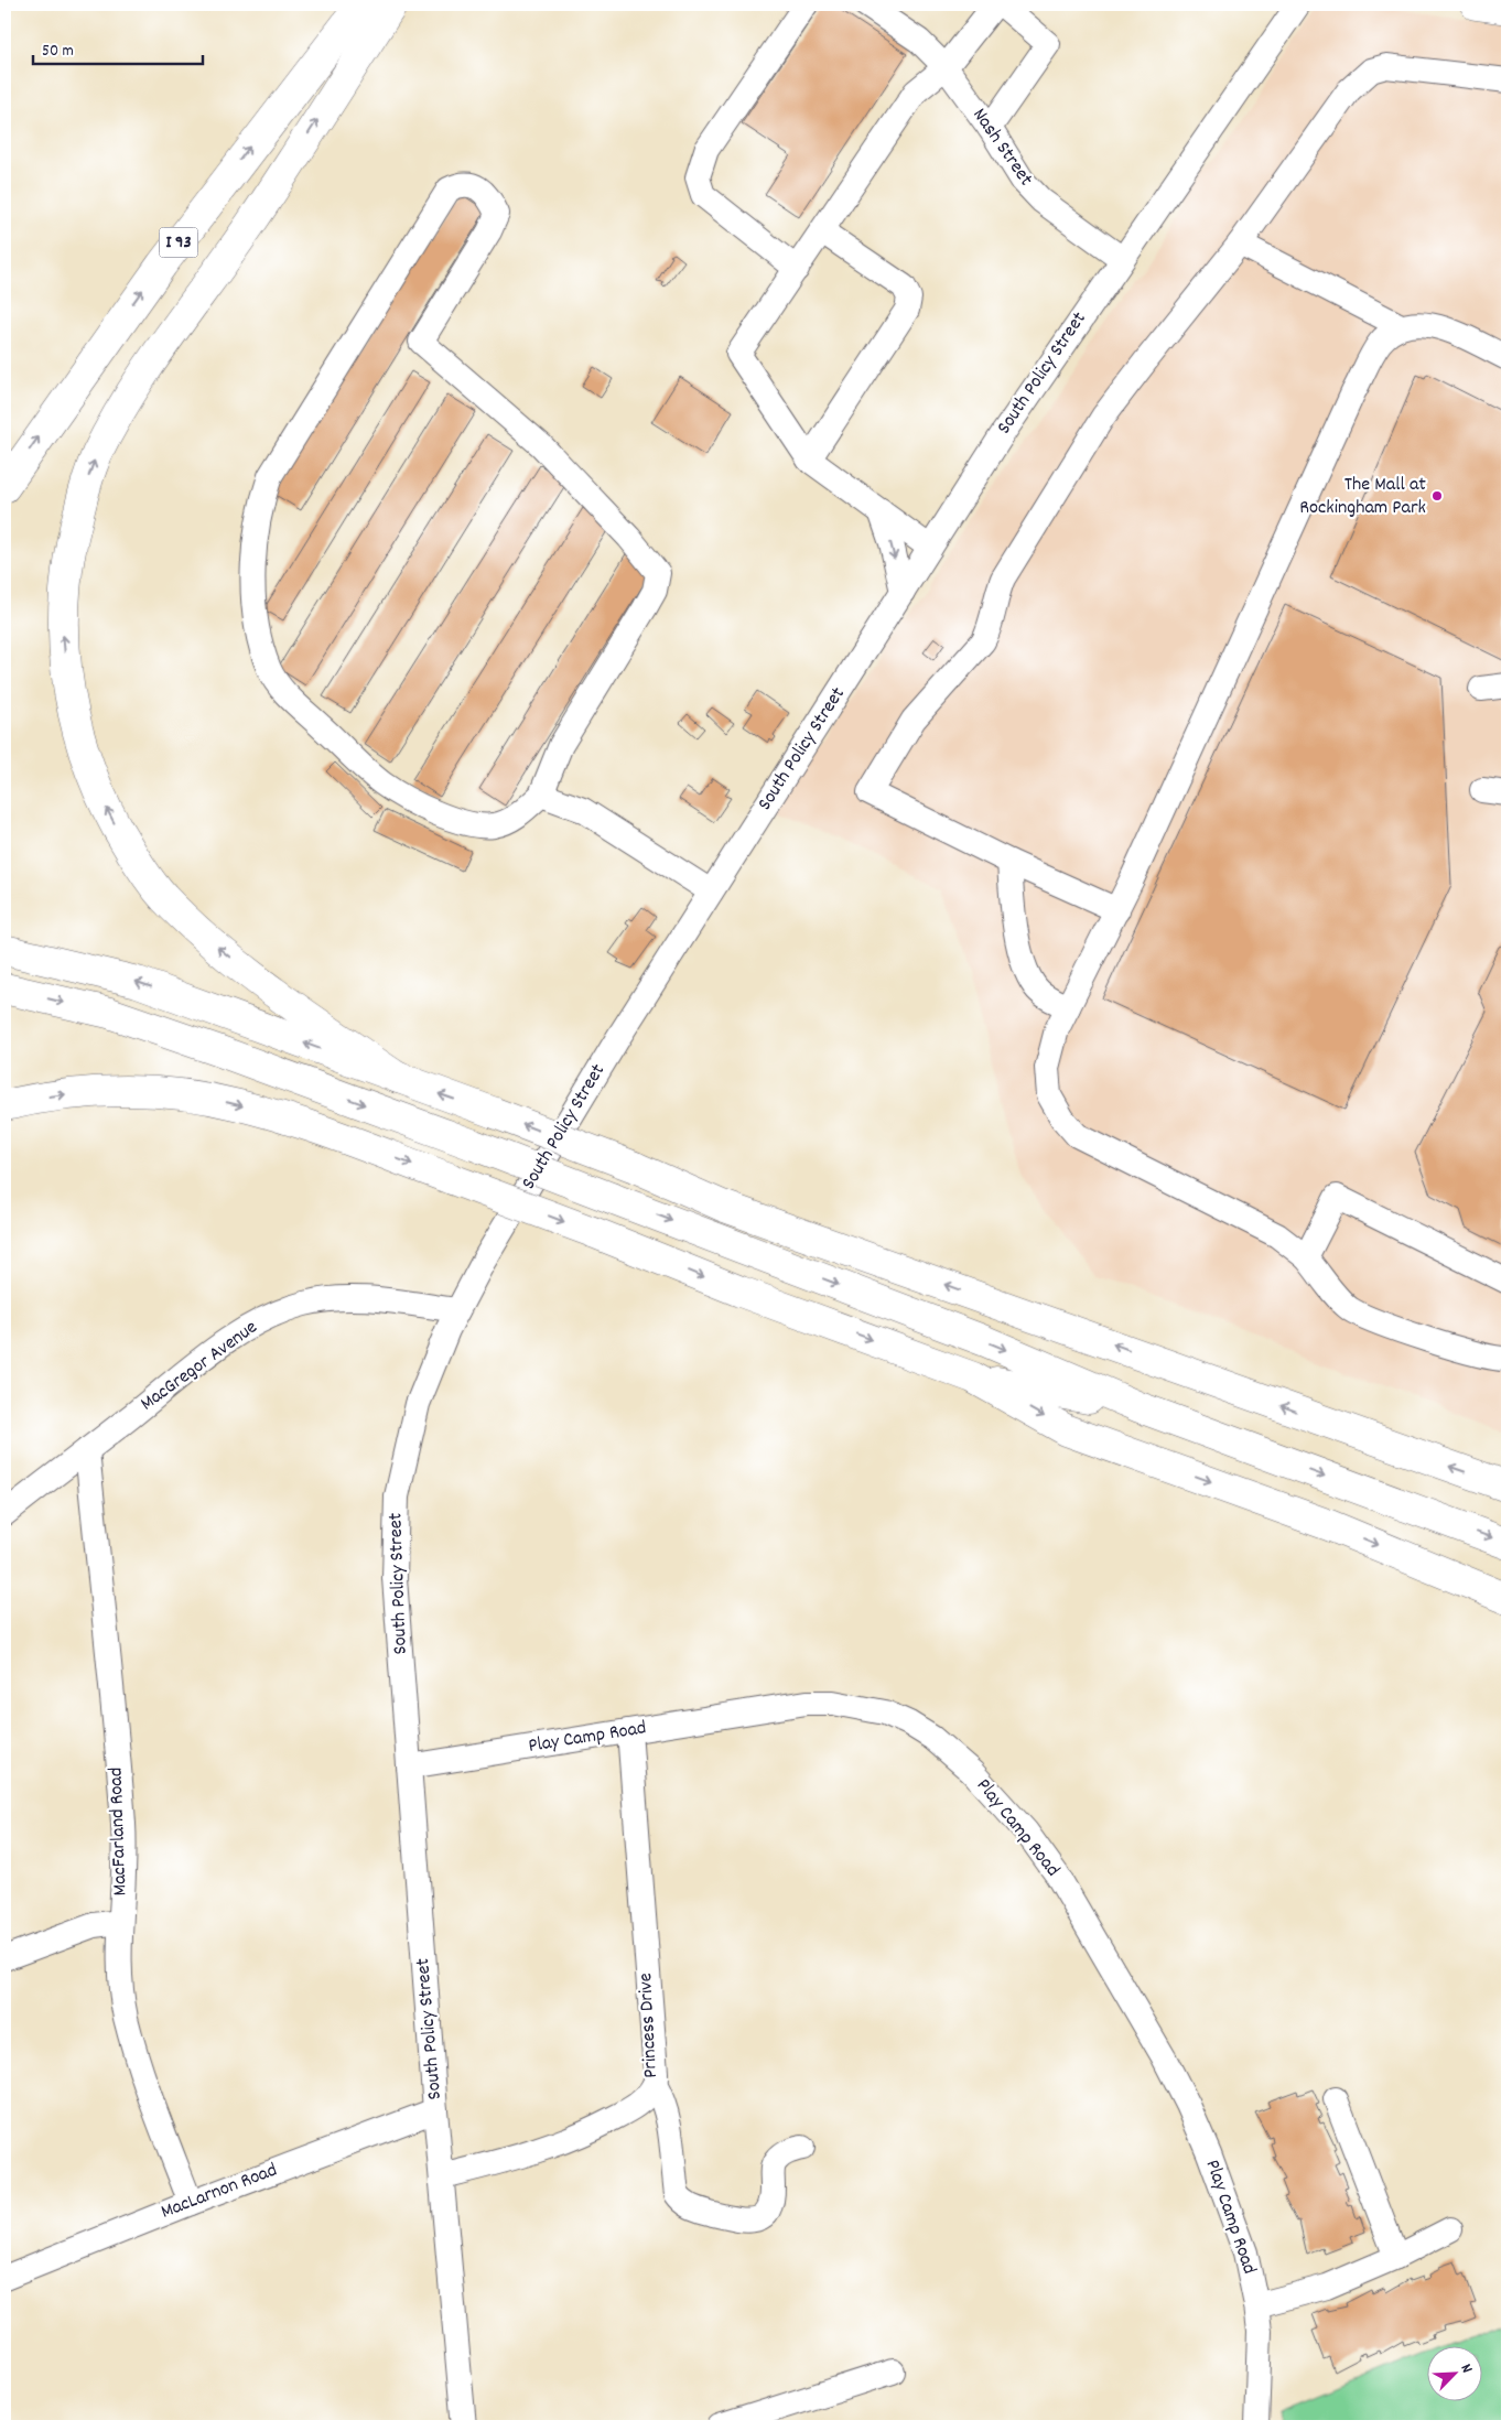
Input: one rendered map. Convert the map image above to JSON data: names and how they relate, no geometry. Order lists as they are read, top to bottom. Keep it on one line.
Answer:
{"streets":{"main road":["I 93"],"street":["Nash Street","South Policy Street","MacGregor Avenue","Play Camp Road","MacFarland Road","Princess Drive","MacLarnon Road"]},"crossings":[["Nash Street","South Policy Street"],["South Policy Street","MacGregor Avenue"],["South Policy Street","Play Camp Road"],["South Policy Street","Princess Drive"],["South Policy Street","MacLarnon Road"],["MacGregor Avenue","MacFarland Road"],["Play Camp Road","Princess Drive"],["MacFarland Road","MacLarnon Road"]],"places":["The Mall at Rockingham Park"],"scale_bar":"50 m","north":"top right"}
